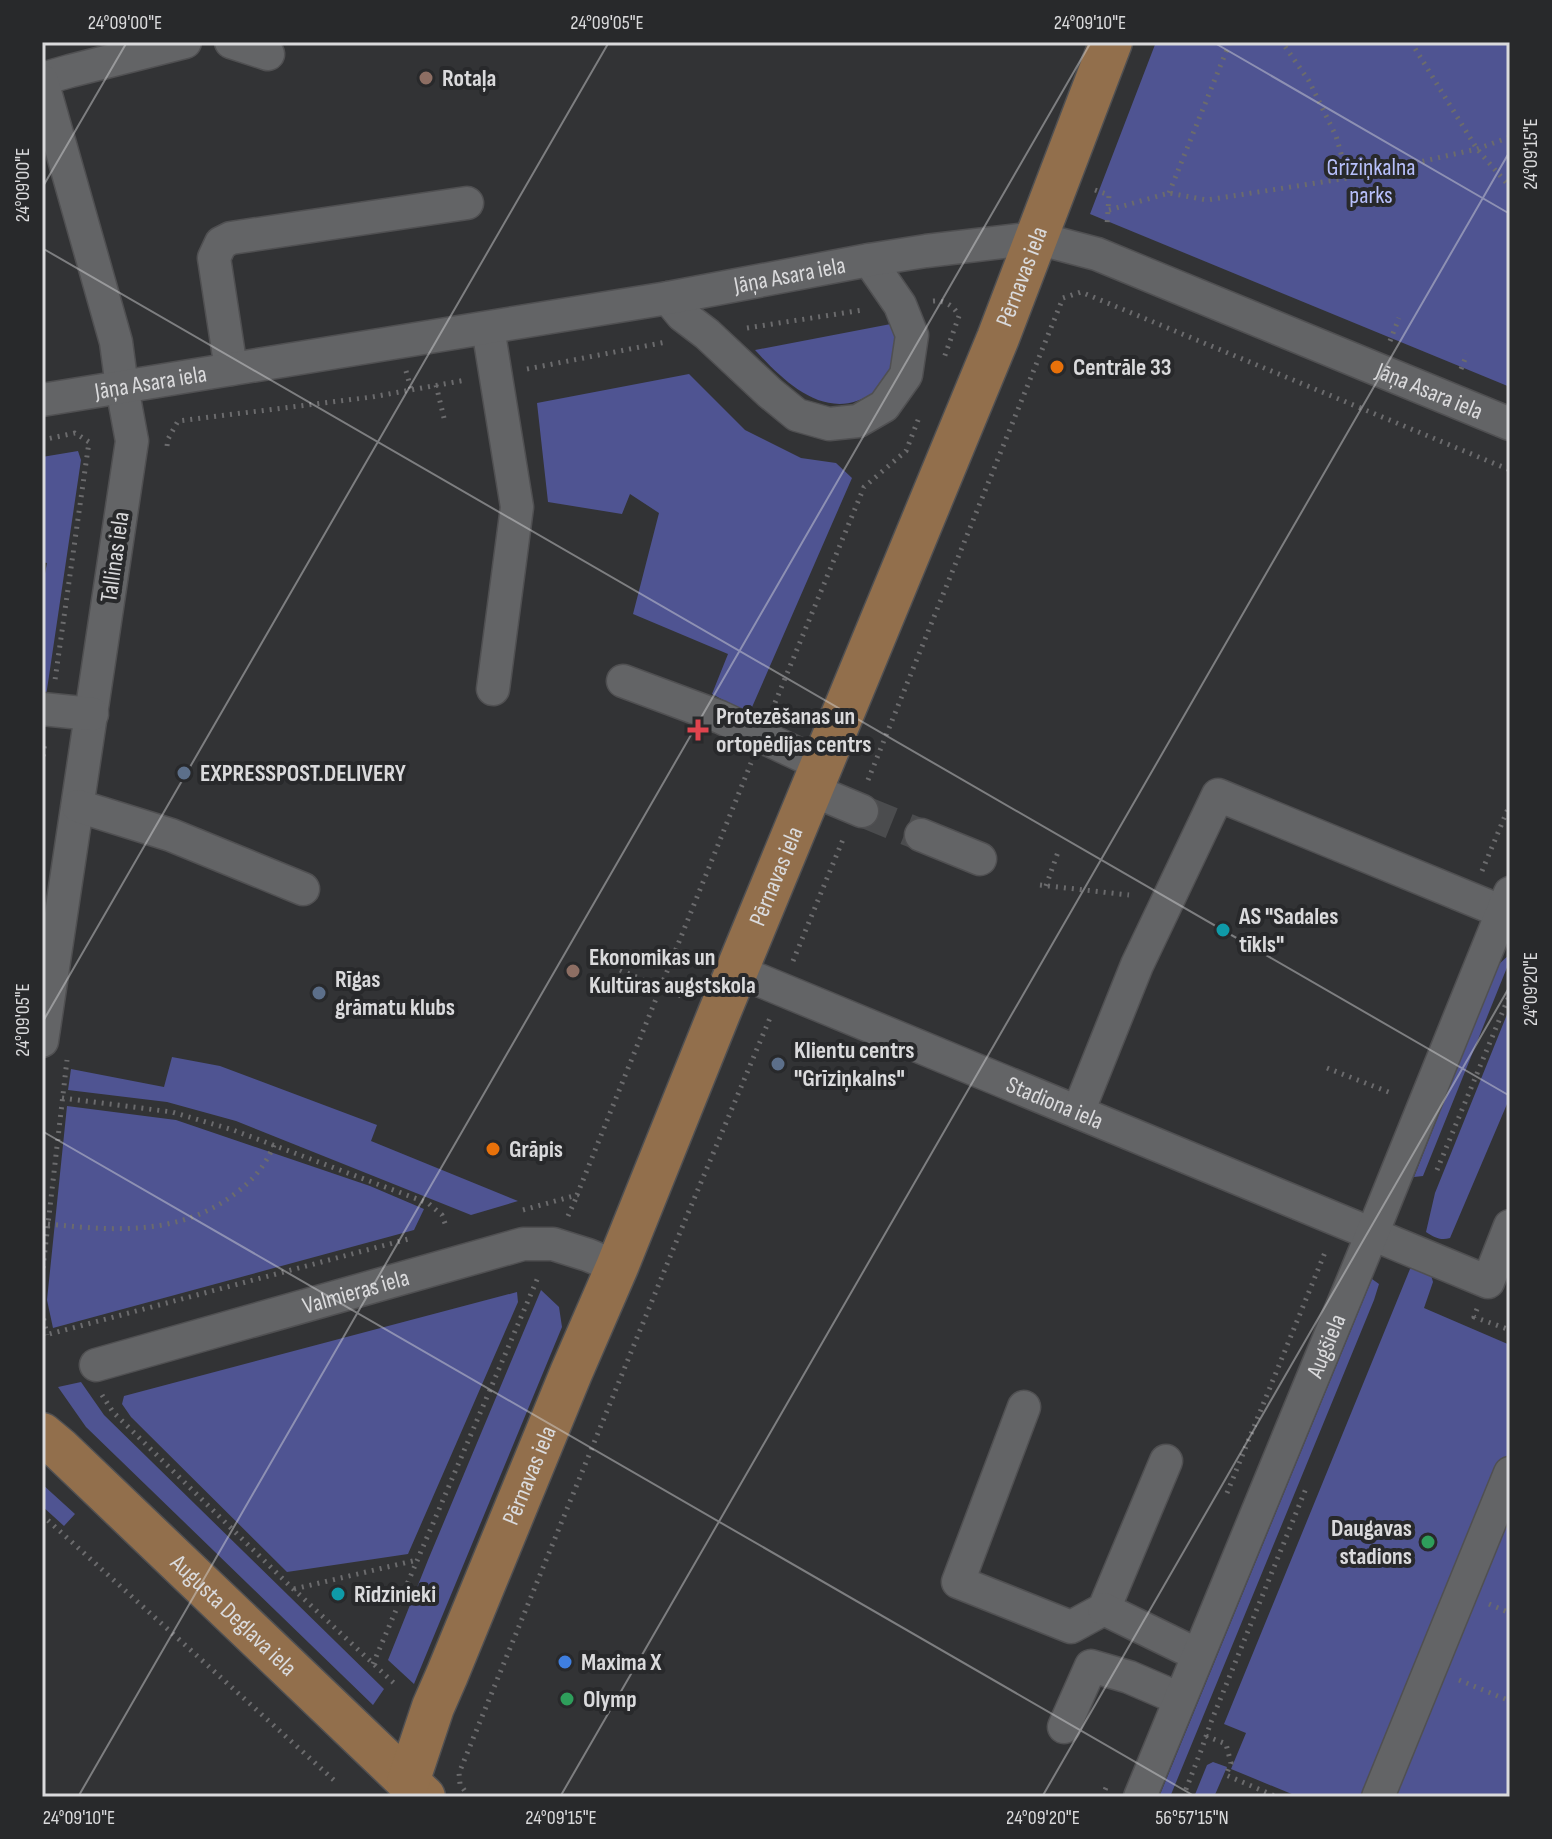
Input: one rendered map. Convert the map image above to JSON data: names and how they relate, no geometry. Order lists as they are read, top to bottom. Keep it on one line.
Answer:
{"streets":{"main road":["Pērnavas iela","Augusta Deglava iela"],"street":["Jāņa Asara iela","Tallinas iela","Stadiona iela","Valmieras iela","Augšiela"]},"crossings":[["Jāņa Asara iela","Pērnavas iela"],["Jāņa Asara iela","Tallinas iela"],["Pērnavas iela","Stadiona iela"],["Pērnavas iela","Valmieras iela"],["Pērnavas iela","Augusta Deglava iela"],["Stadiona iela","Augšiela"]],"parks":["Grīziņkalna parks"],"places":{"other":["Rotaļa","Centrāle 33","EXPRESSPOST.DELIVERY","AS \"Sadales tīkls\"","Ekonomikas un Kultūras augstskola","Rīgas grāmatu klubs","Klientu centrs \"Grīziņkalns\"","Grāpis","Daugavas stadions","Rīdzinieki","Maxima X","Olymp"],"health":["Protezēšanas un ortopēdijas centrs"]},"coordinates":["24°09'00\"E","24°09'05\"E","24°09'10\"E","24°09'15\"E","24°09'20\"E","56°57'15\"N"]}
